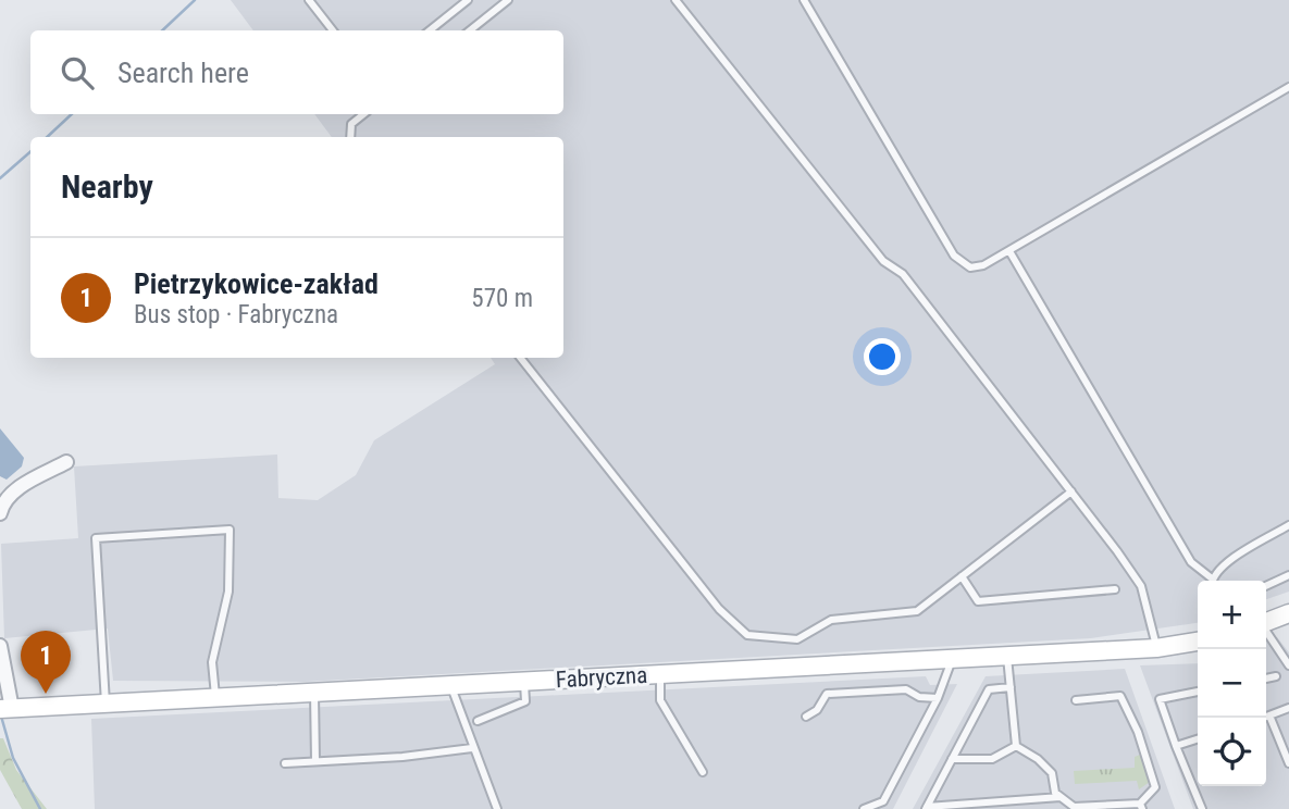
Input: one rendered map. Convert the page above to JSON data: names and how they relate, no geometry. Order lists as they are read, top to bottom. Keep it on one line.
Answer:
{"streets":{"main road":["Fabryczna"]},"page":{"search":"Search here","heading":"Nearby","list":[{"mark":"1","name":"Pietrzykowice-zakład","note":"Bus stop · Fabryczna","value":"570 m"}],"map_buttons":["+","−"],"pins":"1"}}
